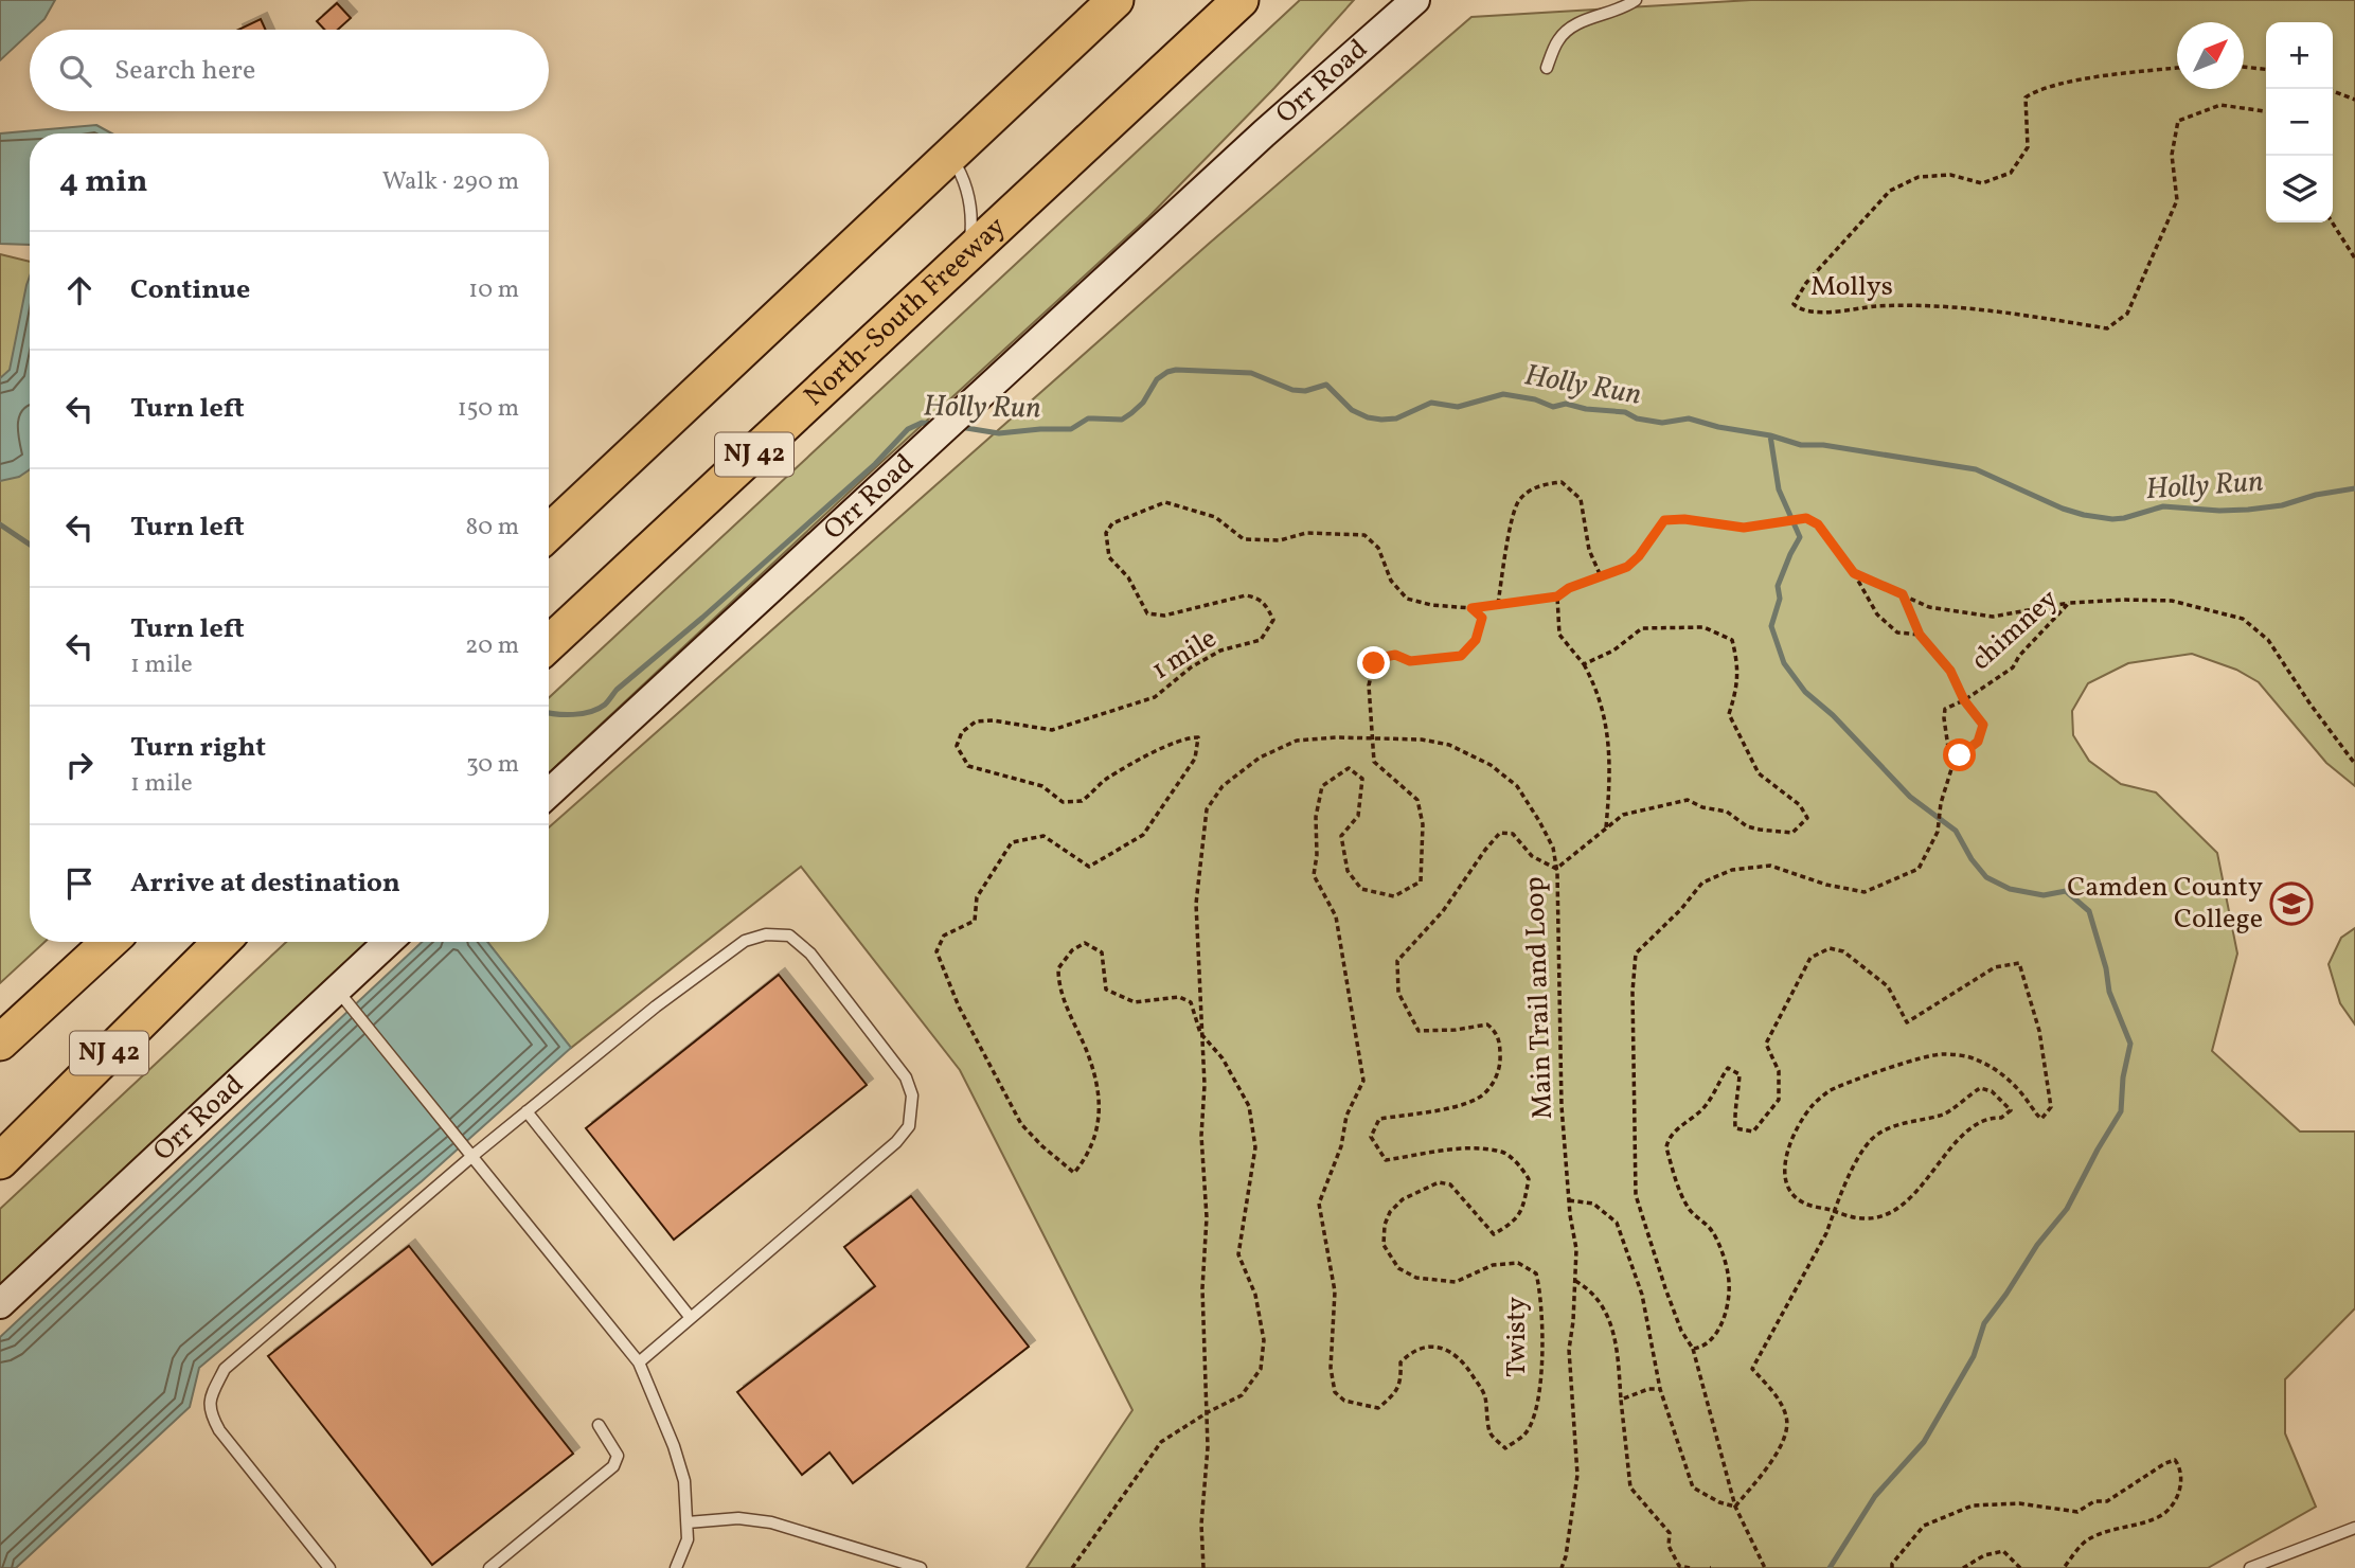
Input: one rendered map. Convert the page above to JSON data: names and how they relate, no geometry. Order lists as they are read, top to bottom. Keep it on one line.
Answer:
{"streets":{"highway":["North-South Freeway","NJ 42"],"street":["Orr Road"],"path":["Mollys","chimney","1 mile","Main Trail and Loop","Twisty"]},"crossings":[["1 mile","Main Trail and Loop"],["Main Trail and Loop","Twisty"]],"water":["Holly Run"],"places":{"school or university":["Camden County College"]},"north":"top right","page":{"map_buttons":["+","−"],"search":"Search here","heading":["4 min","Walk · 290 m"],"list":[["Continue","10 m"],["Turn left","150 m"],["Turn left","80 m"],["Turn left","1 mile","20 m"],["Turn right","1 mile","30 m"],"Arrive at destination"]}}
